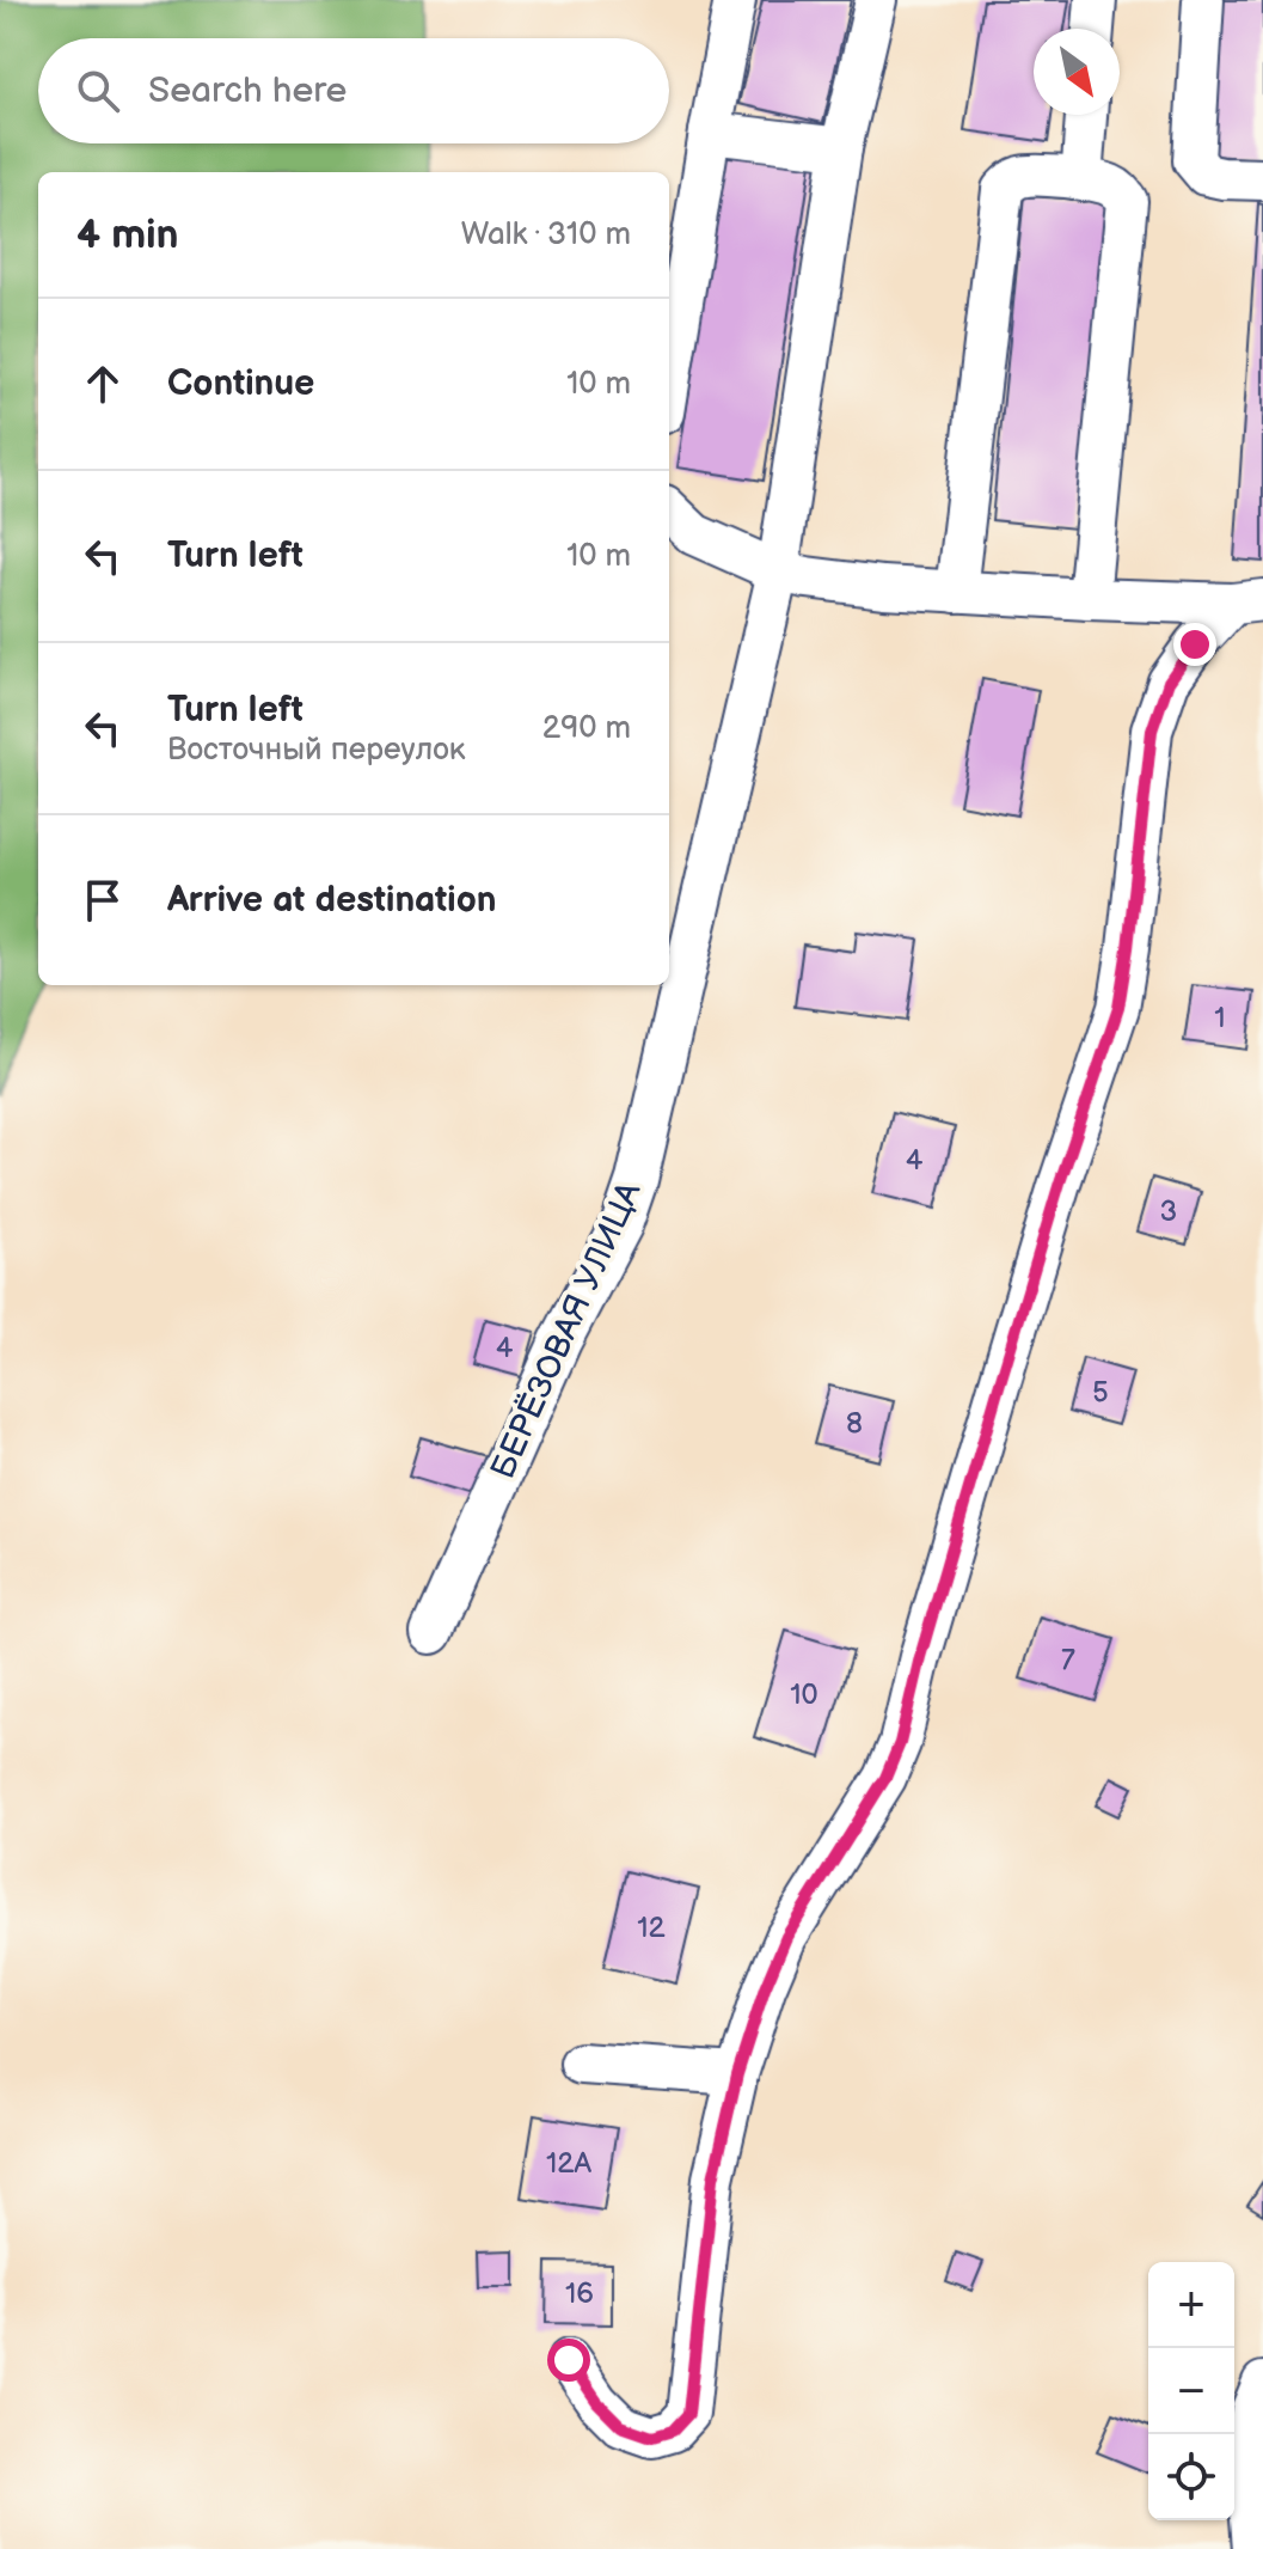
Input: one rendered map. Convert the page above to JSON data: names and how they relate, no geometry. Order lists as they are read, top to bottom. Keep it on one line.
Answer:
{"streets":{"street":["БЕРЁЗОВАЯ УЛИЦА"]},"house_numbers":["1","4","3","4","5","8","7","10","12","12А","16"],"north":"bottom right","page":{"search":"Search here","heading":["4 min","Walk · 310 m"],"list":[["Continue","10 m"],["Turn left","10 m"],["Turn left","Восточный переулок","290 m"],"Arrive at destination"],"map_buttons":["+","−"]}}
